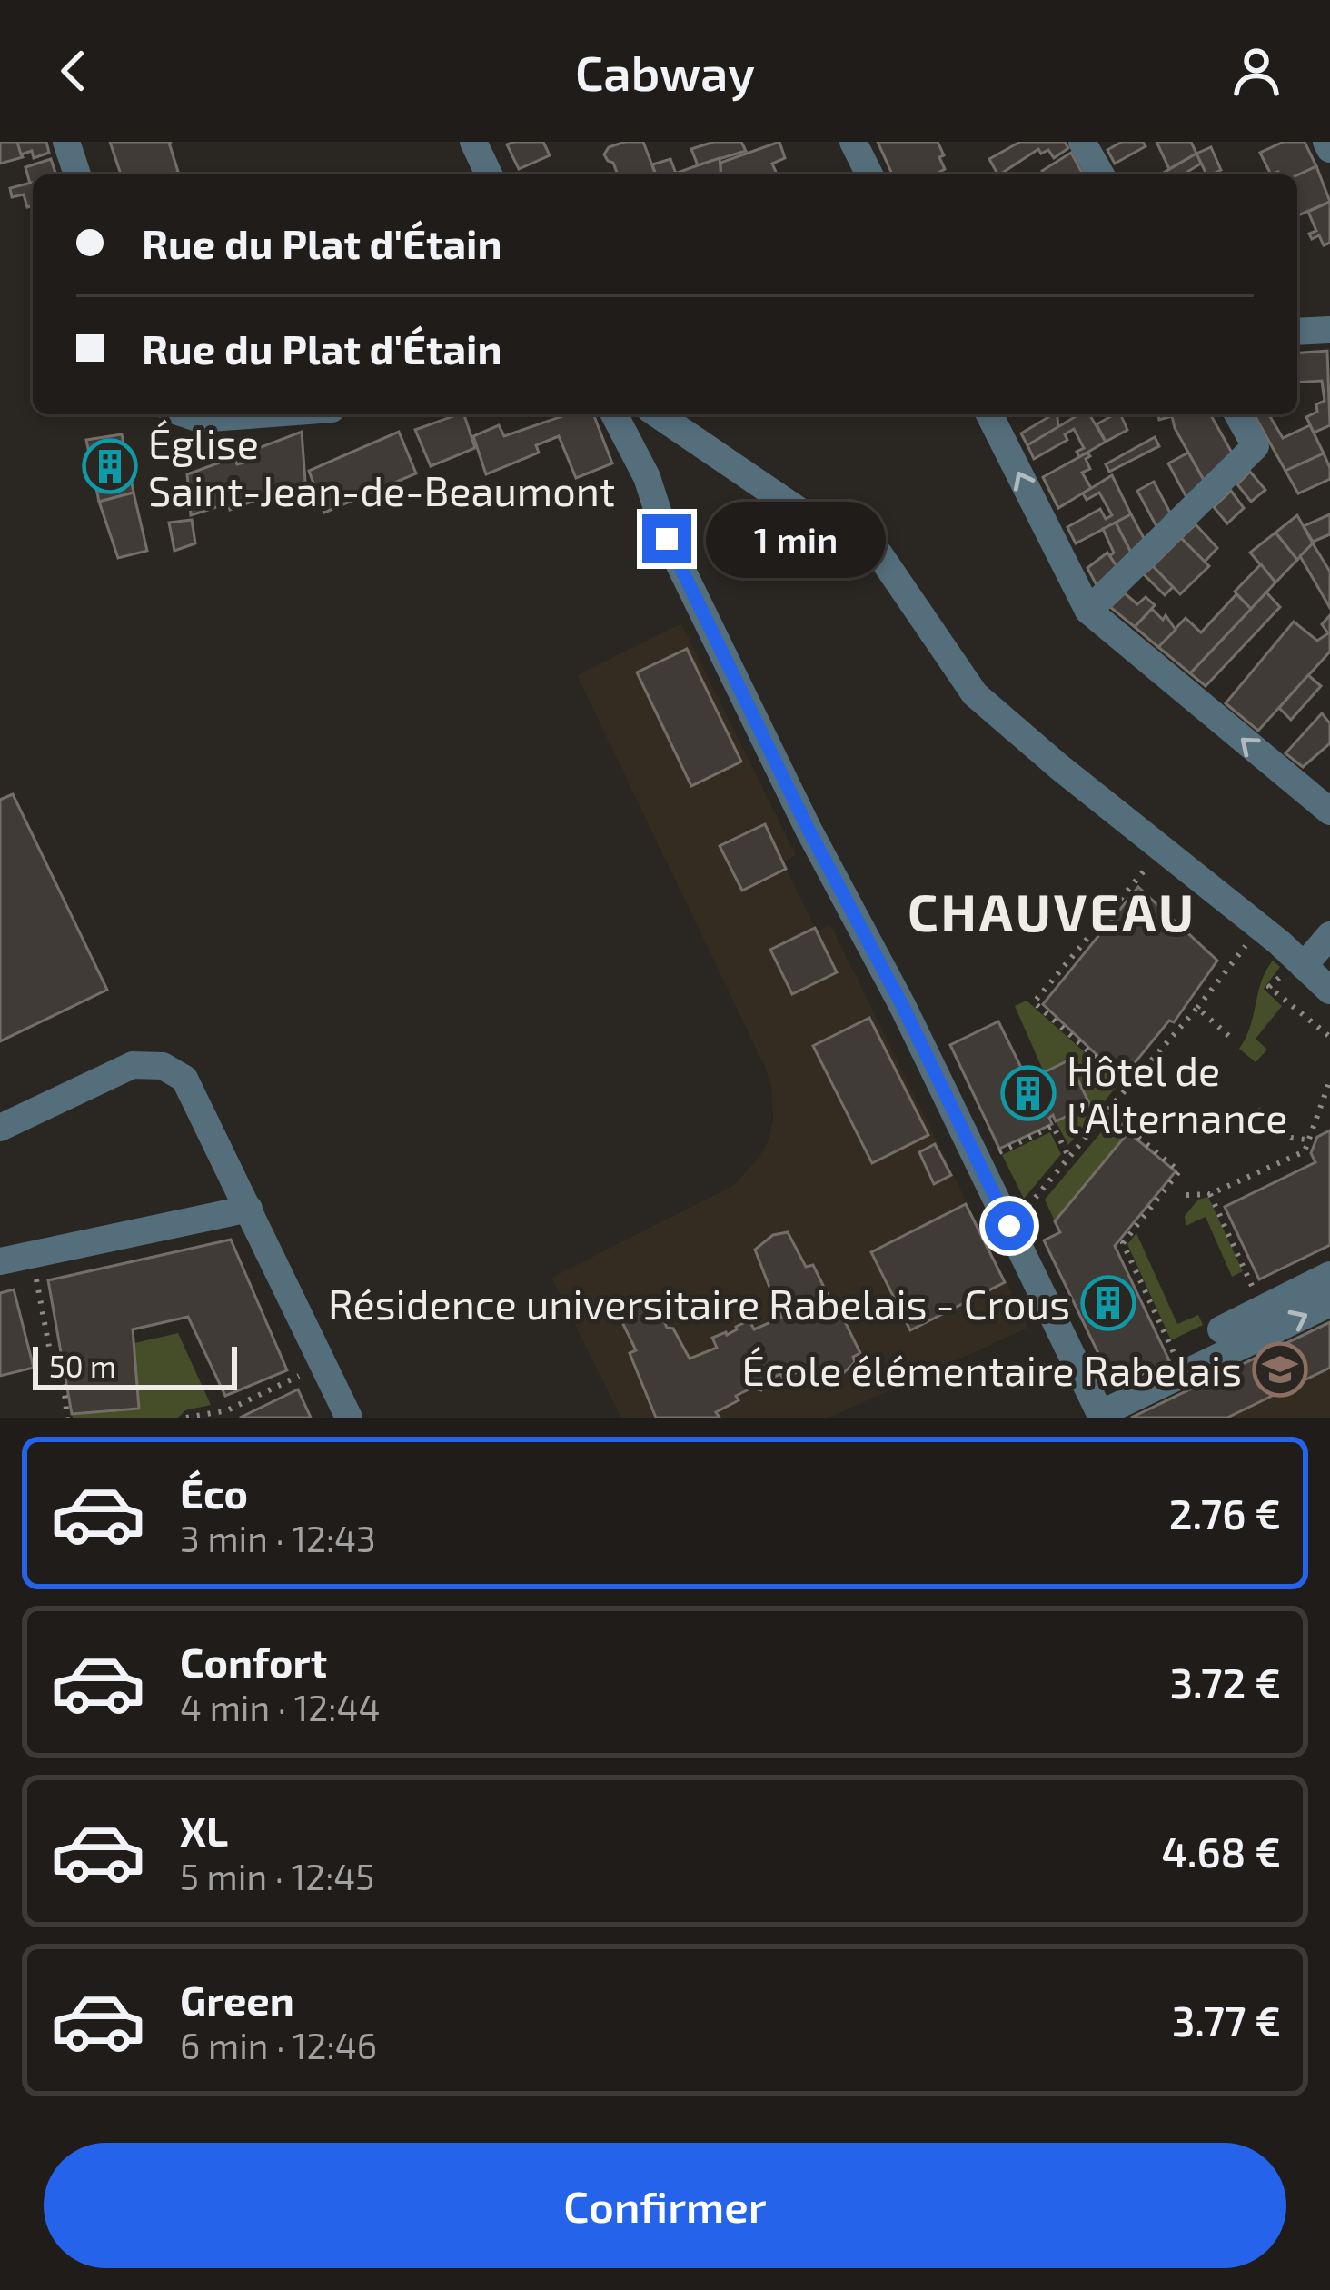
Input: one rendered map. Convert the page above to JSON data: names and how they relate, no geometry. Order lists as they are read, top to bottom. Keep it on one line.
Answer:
{"districts":["CHAUVEAU"],"places":{"building":["Église Saint-Jean-de-Beaumont","Hôtel de l’Alternance","Résidence universitaire Rabelais - Crous"],"school or university":["École élémentaire Rabelais"]},"scale_bar":"50 m","page":{"header":"Cabway","banner":["Rue du Plat d'Étain","Rue du Plat d'Étain"],"bubble":"1 min","scale":"50 m","list":[{"name":"Éco","note":"3 min · 12:43","value":"2.76 €"},{"name":"Confort","note":"4 min · 12:44","value":"3.72 €"},{"name":"XL","note":"5 min · 12:45","value":"4.68 €"},{"name":"Green","note":"6 min · 12:46","value":"3.77 €"}],"buttons":"Confirmer"}}
